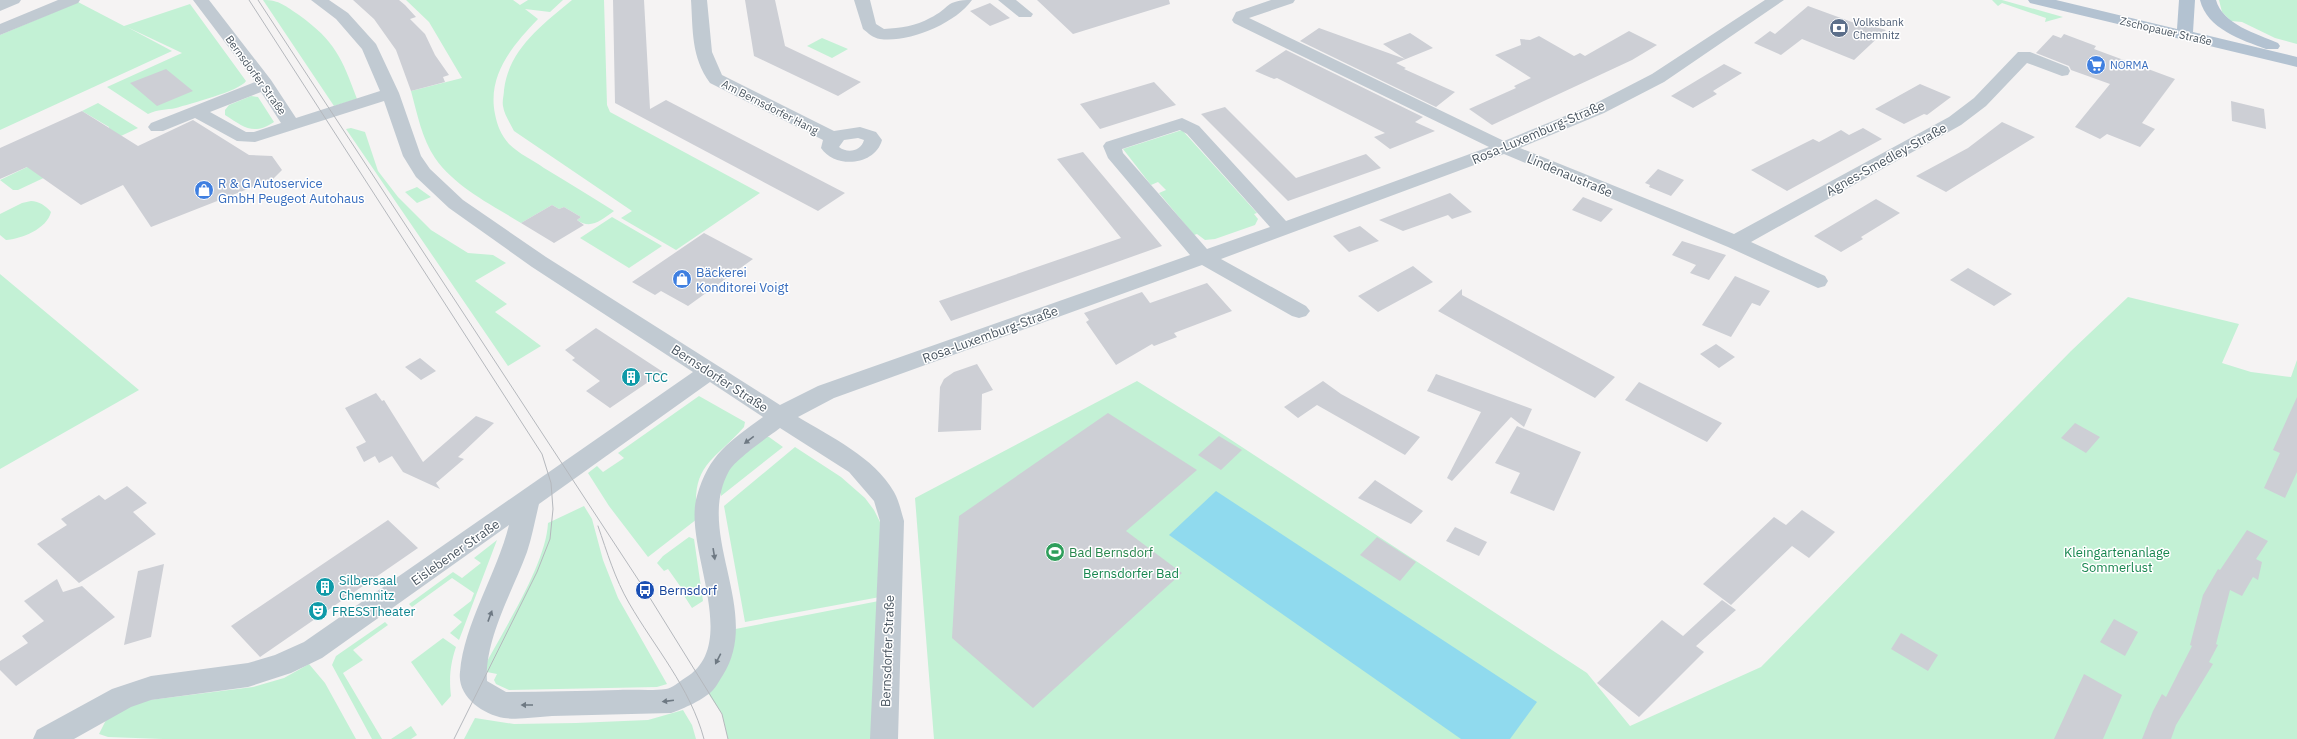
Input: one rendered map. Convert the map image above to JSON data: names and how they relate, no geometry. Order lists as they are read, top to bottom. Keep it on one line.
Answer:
{"streets":{"main road":["Zschopauer Straße"],"street":["Bernsdorfer Straße","Am Bernsdorfer Hang","Rosa-Luxemburg-Straße","Agnes-Smedley-Straße","Lindenaustraße","Eislebener Straße"]},"crossings":[["Bernsdorfer Straße","Rosa-Luxemburg-Straße"],["Bernsdorfer Straße","Eislebener Straße"],["Rosa-Luxemburg-Straße","Lindenaustraße"],["Rosa-Luxemburg-Straße","Eislebener Straße"],["Agnes-Smedley-Straße","Lindenaustraße"]],"parks":["Kleingartenanlage Sommerlust","Bernsdorfer Bad"],"places":{"bank":["Volksbank Chemnitz"],"supermarket":["NORMA"],"shop":["R & G Autoservice GmbH Peugeot Autohaus","Bäckerei Konditorei Voigt"],"building":["TCC","Silbersaal Chemnitz"],"sports":["Bad Bernsdorf"],"bus stop":["Bernsdorf"],"theatre":["FRESSTheater"]}}
